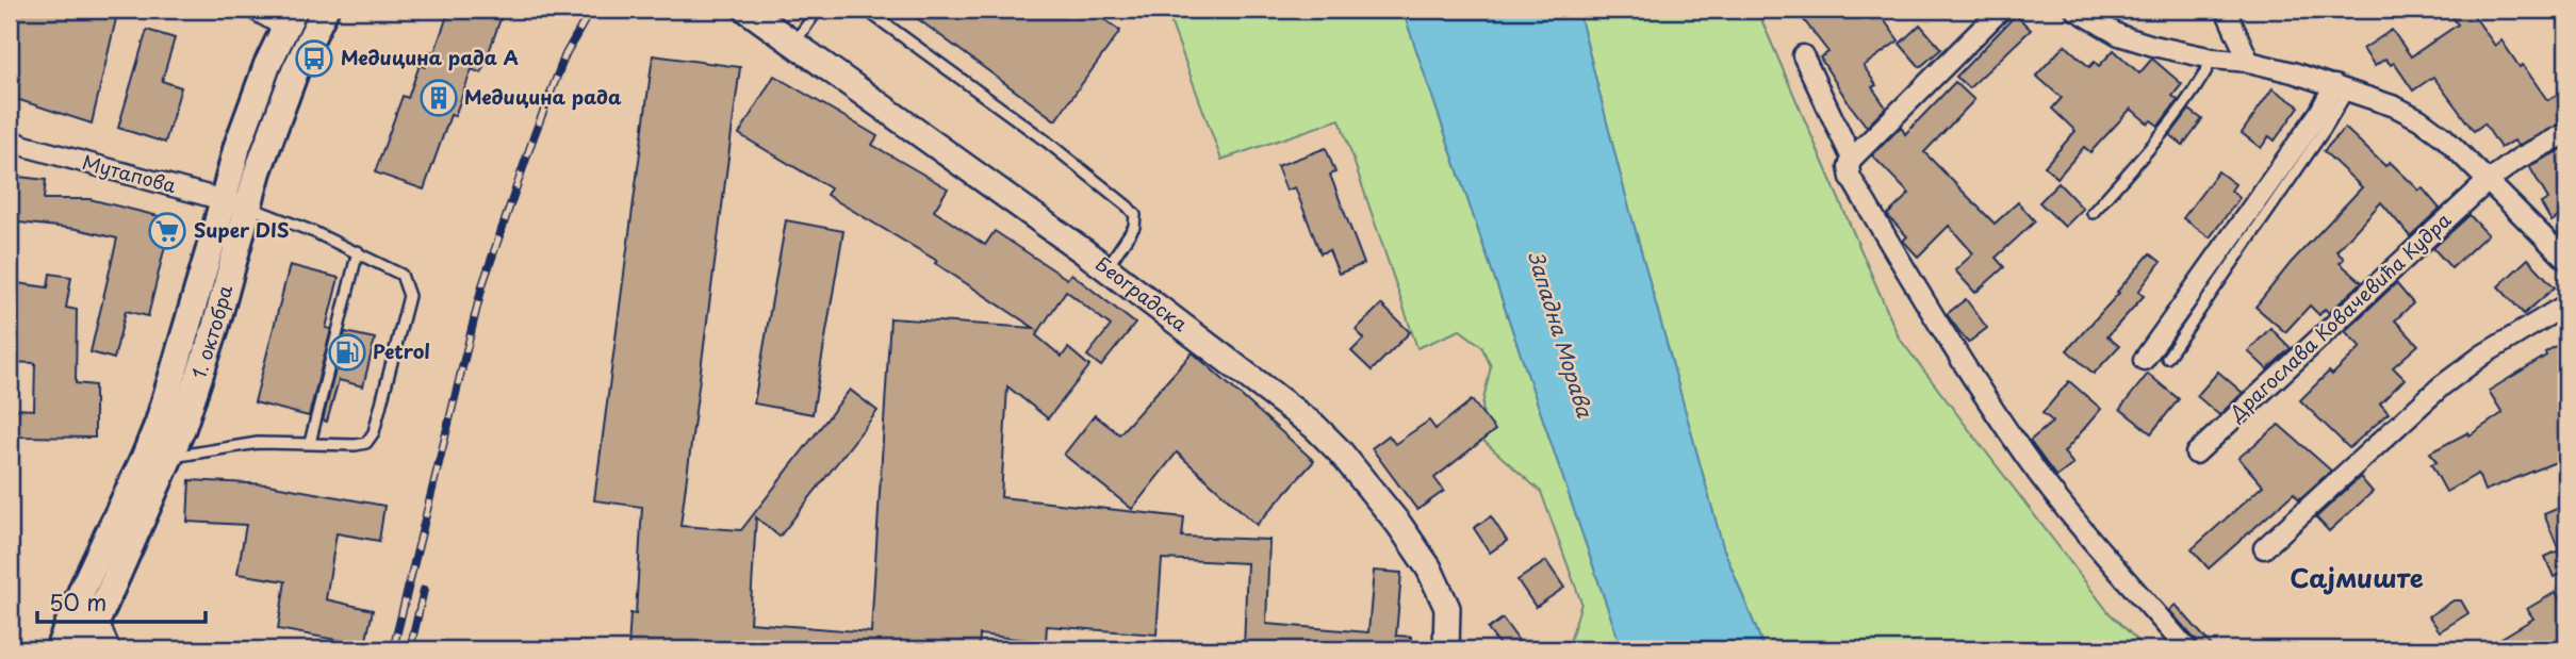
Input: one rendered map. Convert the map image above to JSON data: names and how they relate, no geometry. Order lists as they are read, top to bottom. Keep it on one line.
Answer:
{"streets":{"main road":["1. октобра"],"street":["Мутапова","Београдска","Драгослава Ковачевића Кудра"]},"crossings":[["Мутапова","1. октобра"]],"districts":["Сајмиште"],"water":["Западна Морава"],"places":{"bus stop":["Медицина рада А"],"building":["Медицина рада"],"supermarket":["Super DIS"],"fuel station":["Petrol"]},"scale_bar":"50 m"}
